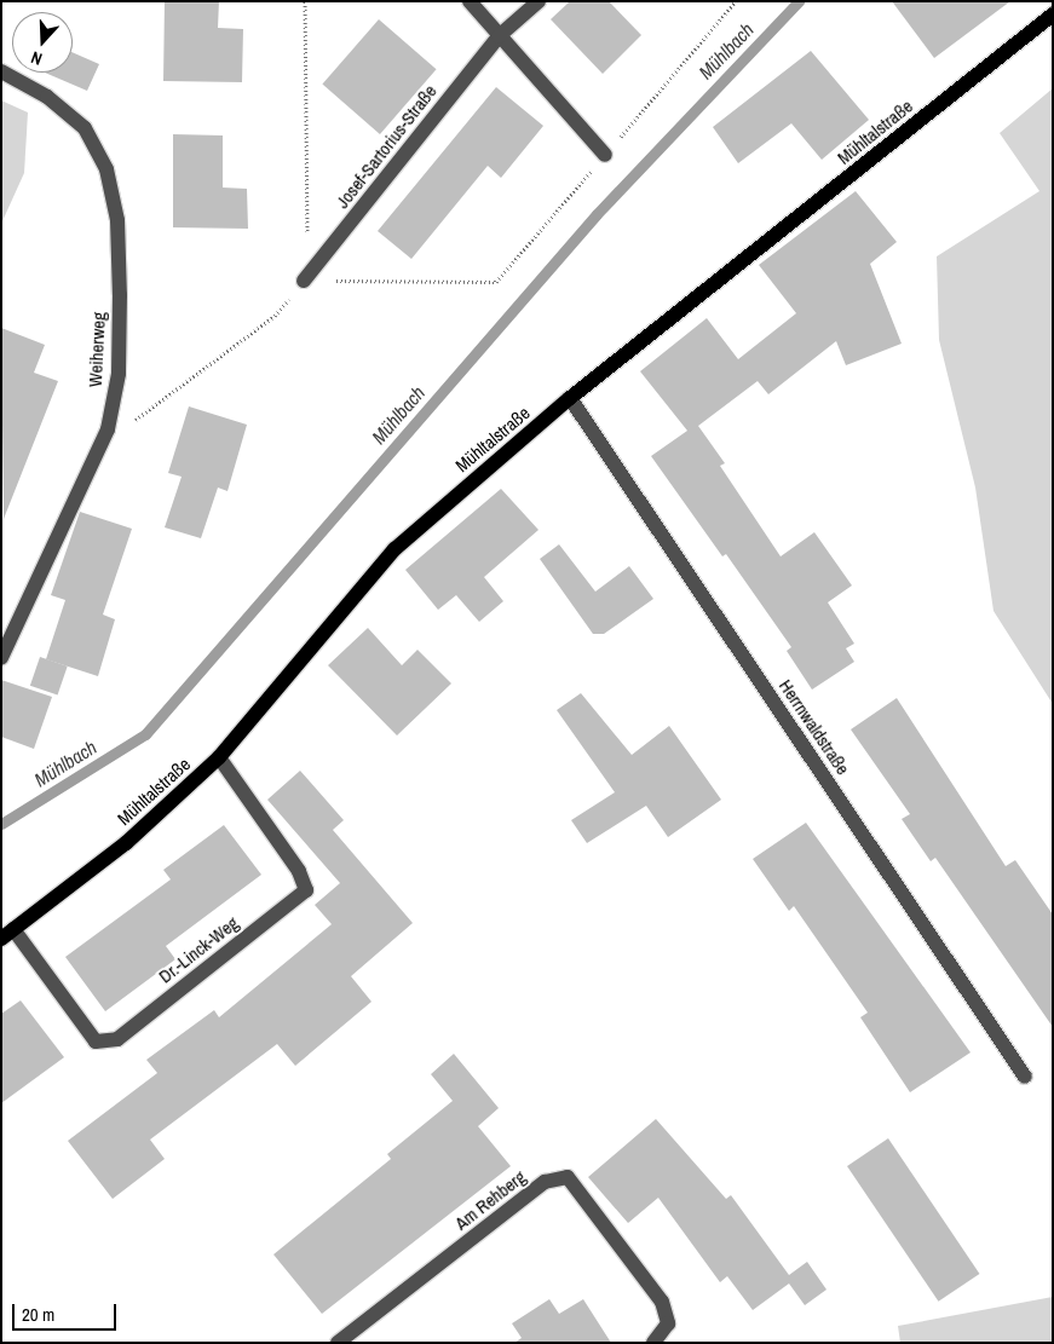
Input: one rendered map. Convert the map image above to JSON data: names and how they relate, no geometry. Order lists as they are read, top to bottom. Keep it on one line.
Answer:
{"streets":{"main road":["Mühltalstraße"],"street":["Josef-Sartorius-Straße","Weiherweg","Herrnwaldstraße","Dr.-Linck-Weg","Am Rehberg"]},"crossings":[["Mühltalstraße","Herrnwaldstraße"],["Mühltalstraße","Dr.-Linck-Weg"]],"water":["Mühlbach"],"scale_bar":"20 m","north":"bottom"}
